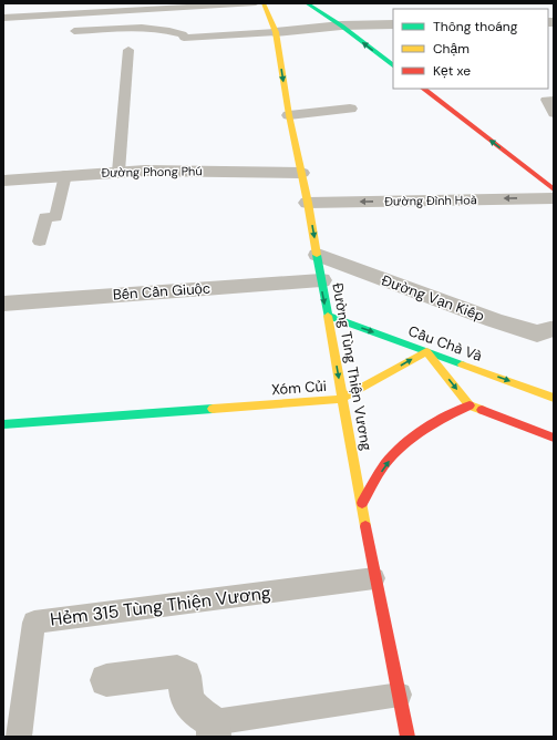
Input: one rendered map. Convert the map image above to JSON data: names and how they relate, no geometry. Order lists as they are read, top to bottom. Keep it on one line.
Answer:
{"streets":{"main road":["Cầu Chà Và","Đường Tùng Thiện Vương","Xóm Củi"],"street":["Đường Phong Phú","Đường Đình Hoà","Bến Cần Giuộc","Đường Vạn Kiếp"],"lane":["Hẻm 315 Tùng Thiện Vương"]},"crossings":[["Đường Phong Phú","Đường Tùng Thiện Vương"],["Đường Đình Hoà","Đường Tùng Thiện Vương"],["Bến Cần Giuộc","Đường Tùng Thiện Vương"],["Đường Vạn Kiếp","Đường Tùng Thiện Vương"],["Cầu Chà Và","Đường Tùng Thiện Vương"],["Cầu Chà Và","Xóm Củi"],["Đường Tùng Thiện Vương","Xóm Củi"],["Đường Tùng Thiện Vương","Hẻm 315 Tùng Thiện Vương"]],"legend":["Thông thoáng","Chậm","Kẹt xe"]}
